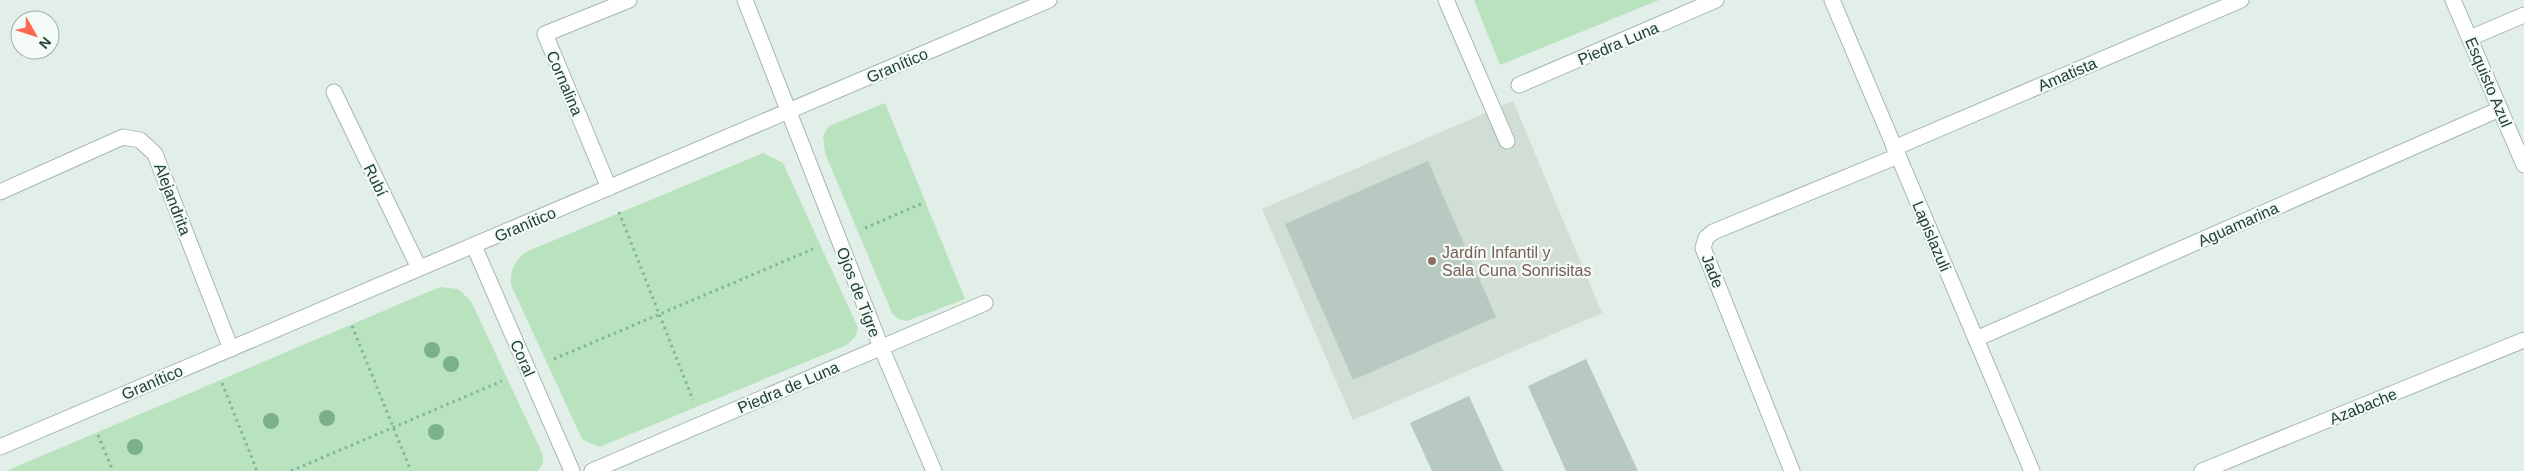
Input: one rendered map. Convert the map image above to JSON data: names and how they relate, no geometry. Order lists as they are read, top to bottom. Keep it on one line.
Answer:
{"streets":{"street":["Piedra Luna","Granítico","Amatista","Esquisto Azul","Cornalina","Rubí","Alejandrita","Aguamarina","Lapislazuli","Jade","Ojos de Tigre","Coral","Piedra de Luna","Azabache"]},"crossings":[["Granítico","Cornalina"],["Granítico","Rubí"],["Granítico","Alejandrita"],["Granítico","Ojos de Tigre"],["Granítico","Coral"],["Amatista","Lapislazuli"],["Amatista","Jade"],["Esquisto Azul","Aguamarina"],["Aguamarina","Lapislazuli"],["Lapislazuli","Jade"],["Ojos de Tigre","Piedra de Luna"]],"places":["Jardín Infantil y Sala Cuna Sonrisitas"],"north":"bottom right"}
